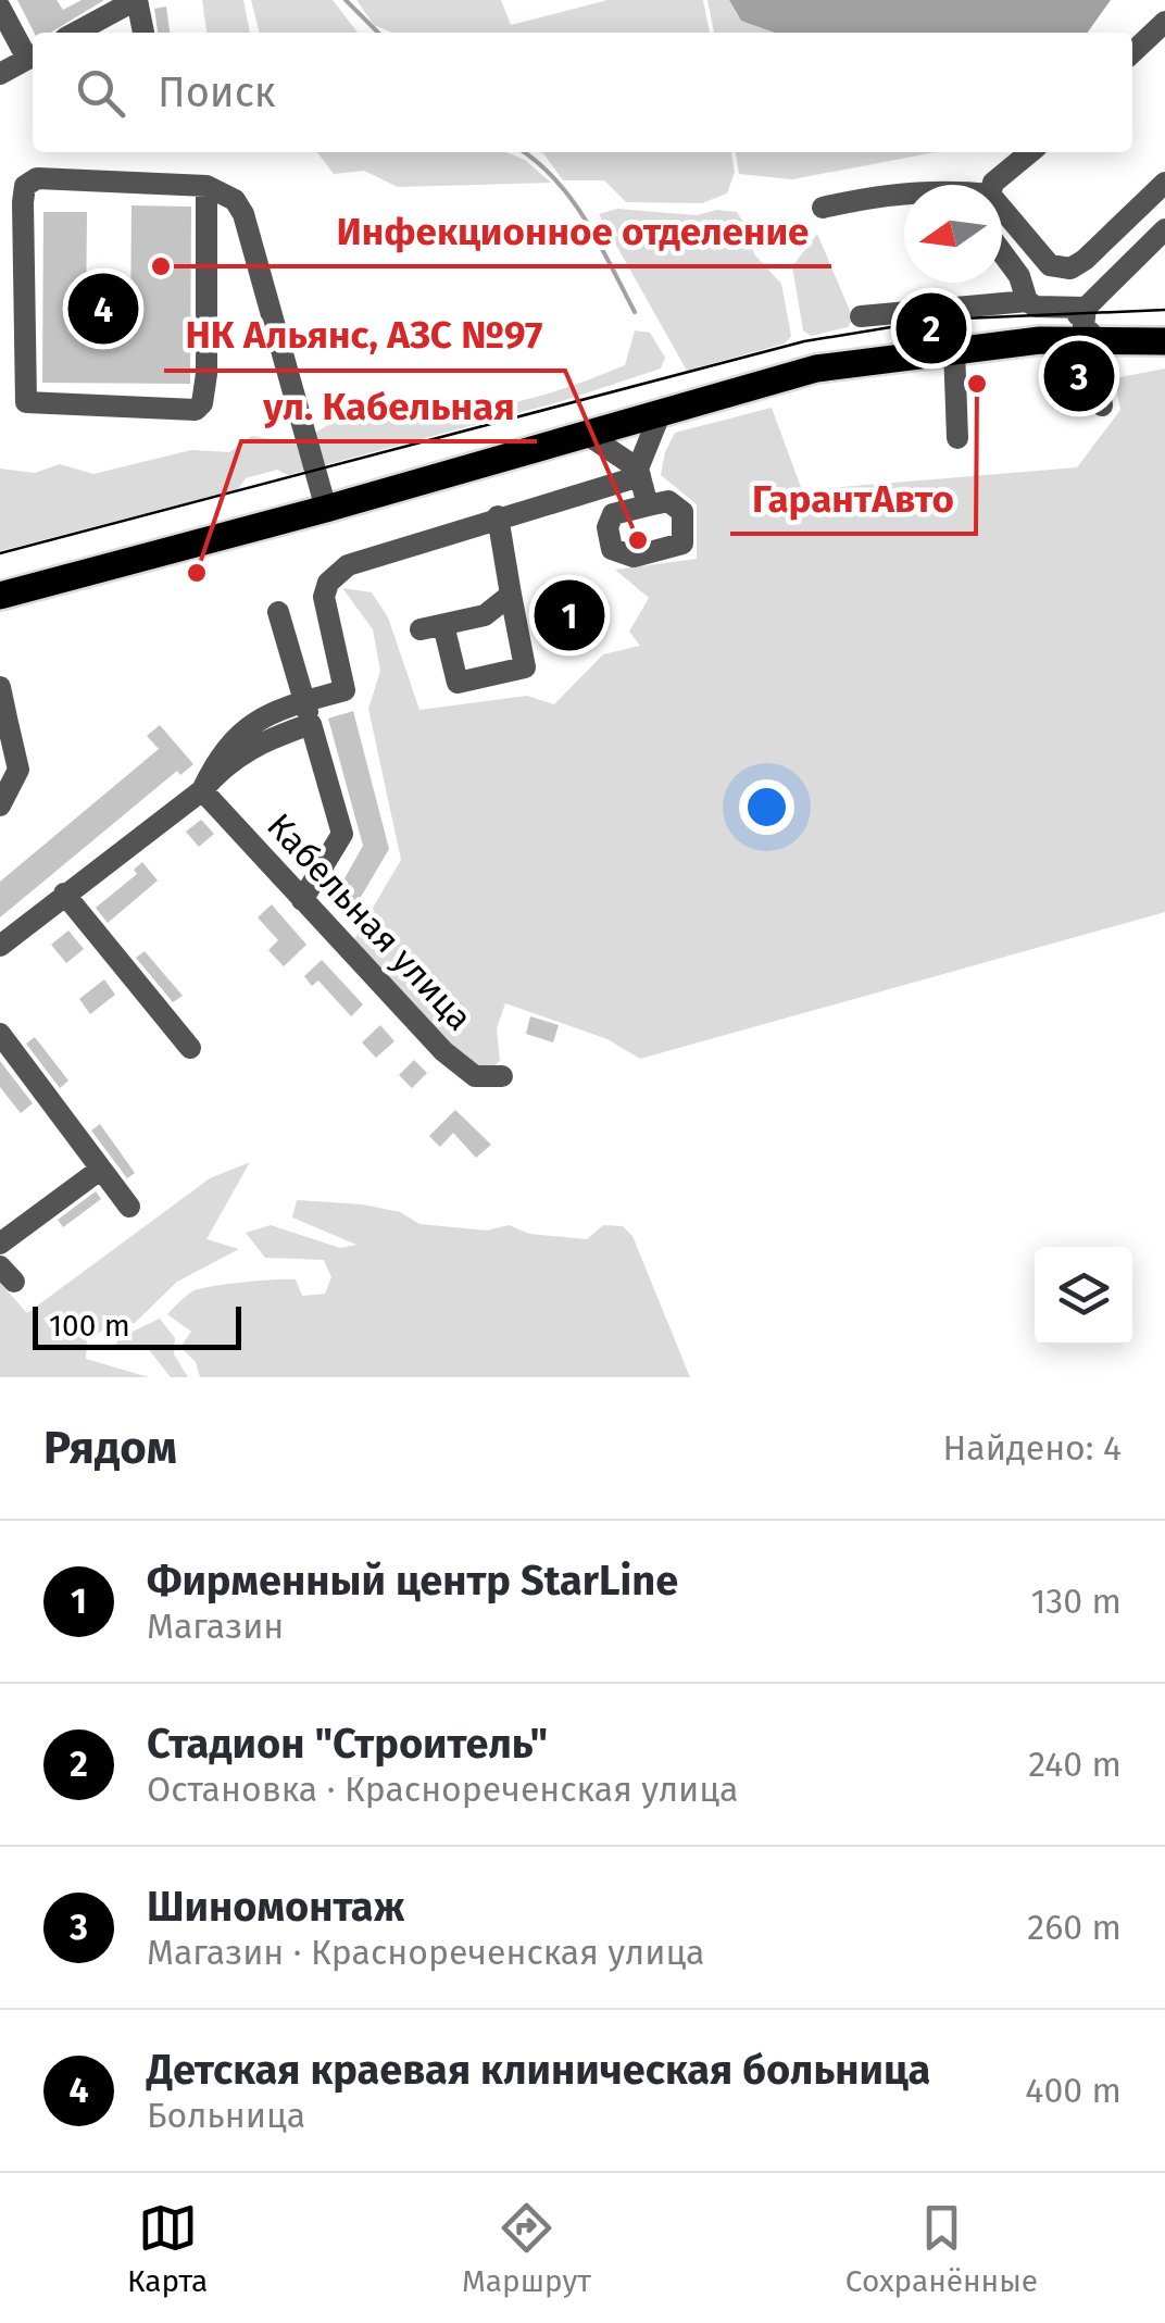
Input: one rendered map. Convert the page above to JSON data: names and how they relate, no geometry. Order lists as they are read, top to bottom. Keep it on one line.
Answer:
{"streets":{"street":["Кабельная улица"]},"places":["Инфекционное отделение","ГарантАвто","НК Альянс, АЗС №97","ул. Кабельная"],"scale_bar":"100 m","north":"left","page":{"search":"Поиск","pins":["4","2","3","1"],"scale":"100 m","heading":["Рядом","Найдено: 4"],"list":[{"mark":"1","name":"Фирменный центр StarLine","note":"Магазин","value":"130 m"},{"mark":"2","name":"Стадион \"Строитель\"","note":"Остановка · Краснореченская улица","value":"240 m"},{"mark":"3","name":"Шиномонтаж","note":"Магазин · Краснореченская улица","value":"260 m"},{"mark":"4","name":"Детская краевая клиническая больница","note":"Больница","value":"400 m"}],"nav":["Карта","Маршрут","Сохранённые"]}}
